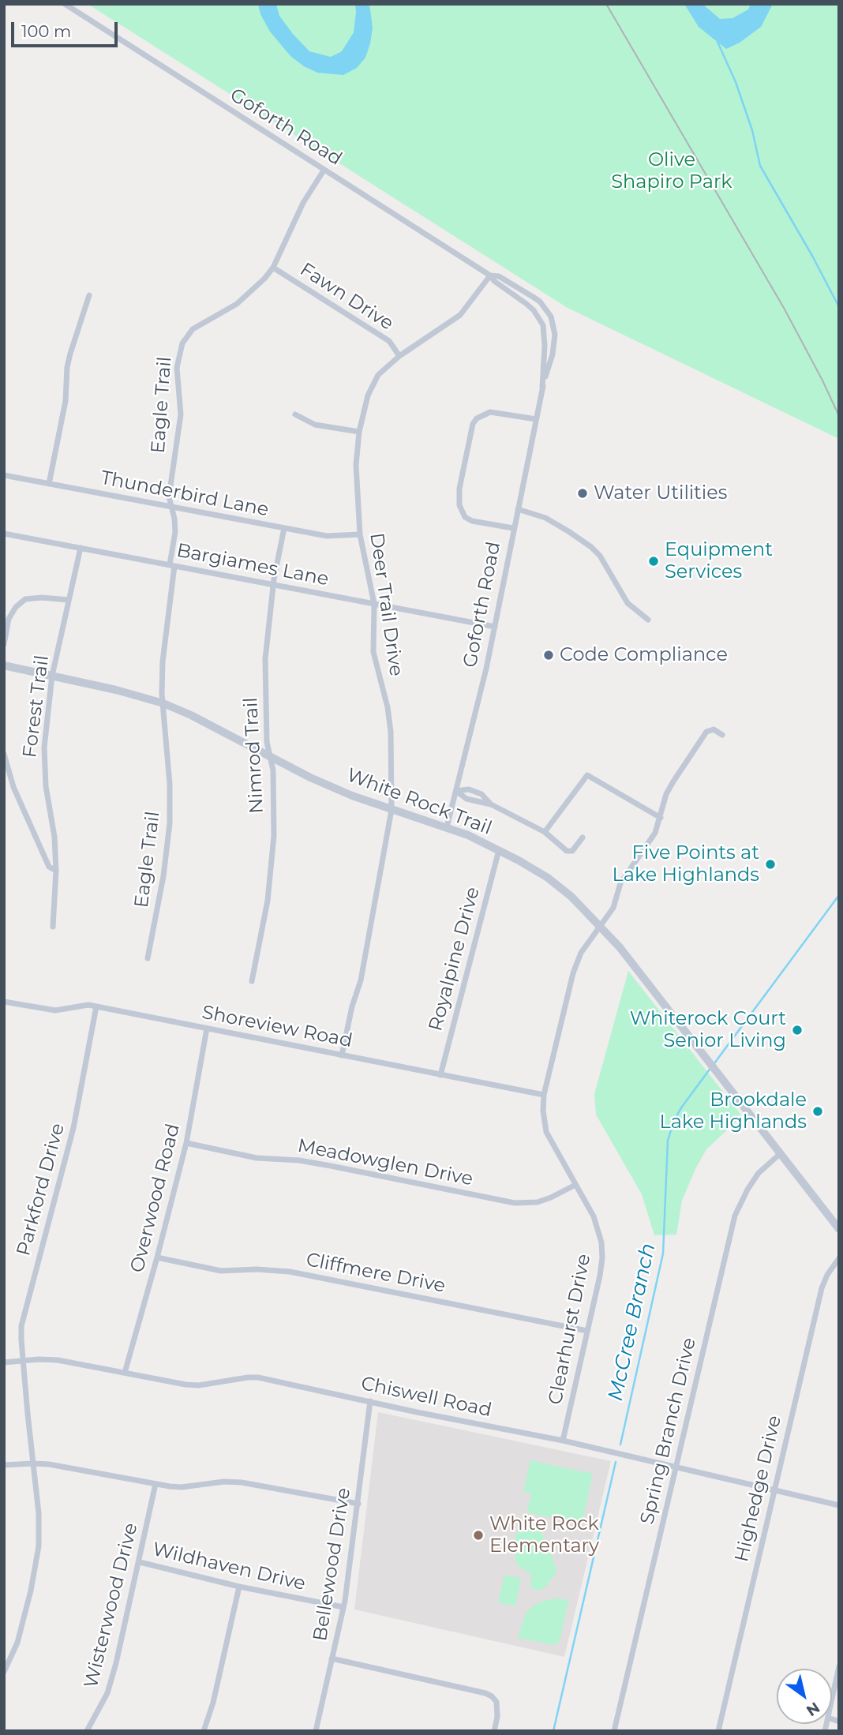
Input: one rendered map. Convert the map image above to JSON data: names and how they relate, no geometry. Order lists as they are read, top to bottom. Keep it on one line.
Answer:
{"streets":{"street":["Goforth Road","Fawn Drive","Eagle Trail","Thunderbird Lane","Bargiames Lane","Deer Trail Drive","Forest Trail","Nimrod Trail","White Rock Trail","Royalpine Drive","Shoreview Road","Meadowglen Drive","Parkford Drive","Overwood Road","Cliffmere Drive","Clearhurst Drive","Chiswell Road","Spring Branch Drive","Highedge Drive","Bellewood Drive","Wildhaven Drive","Wisterwood Drive"]},"crossings":[["Goforth Road","Eagle Trail"],["Goforth Road","Bargiames Lane"],["Goforth Road","Deer Trail Drive"],["Goforth Road","White Rock Trail"],["Fawn Drive","Eagle Trail"],["Fawn Drive","Deer Trail Drive"],["Eagle Trail","Thunderbird Lane"],["Eagle Trail","Bargiames Lane"],["Eagle Trail","White Rock Trail"],["Thunderbird Lane","Deer Trail Drive"],["Thunderbird Lane","Nimrod Trail"],["Bargiames Lane","Deer Trail Drive"],["Bargiames Lane","Forest Trail"],["Bargiames Lane","Nimrod Trail"],["Deer Trail Drive","White Rock Trail"],["Deer Trail Drive","Shoreview Road"],["Forest Trail","White Rock Trail"],["Nimrod Trail","White Rock Trail"],["White Rock Trail","Royalpine Drive"],["White Rock Trail","Clearhurst Drive"],["White Rock Trail","Spring Branch Drive"],["Royalpine Drive","Shoreview Road"],["Shoreview Road","Parkford Drive"],["Shoreview Road","Overwood Road"],["Shoreview Road","Clearhurst Drive"],["Meadowglen Drive","Overwood Road"],["Meadowglen Drive","Clearhurst Drive"],["Parkford Drive","Chiswell Road"],["Overwood Road","Cliffmere Drive"],["Overwood Road","Chiswell Road"],["Cliffmere Drive","Clearhurst Drive"],["Clearhurst Drive","Chiswell Road"],["Chiswell Road","Spring Branch Drive"],["Chiswell Road","Highedge Drive"],["Chiswell Road","Bellewood Drive"],["Bellewood Drive","Wildhaven Drive"],["Wildhaven Drive","Wisterwood Drive"]],"water":["McCree Branch"],"parks":["Olive Shapiro Park"],"places":["Water Utilities","Equipment Services","Code Compliance","Five Points at Lake Highlands","Whiterock Court Senior Living","Brookdale Lake Highlands","White Rock Elementary"],"scale_bar":"100 m","north":"bottom right"}
